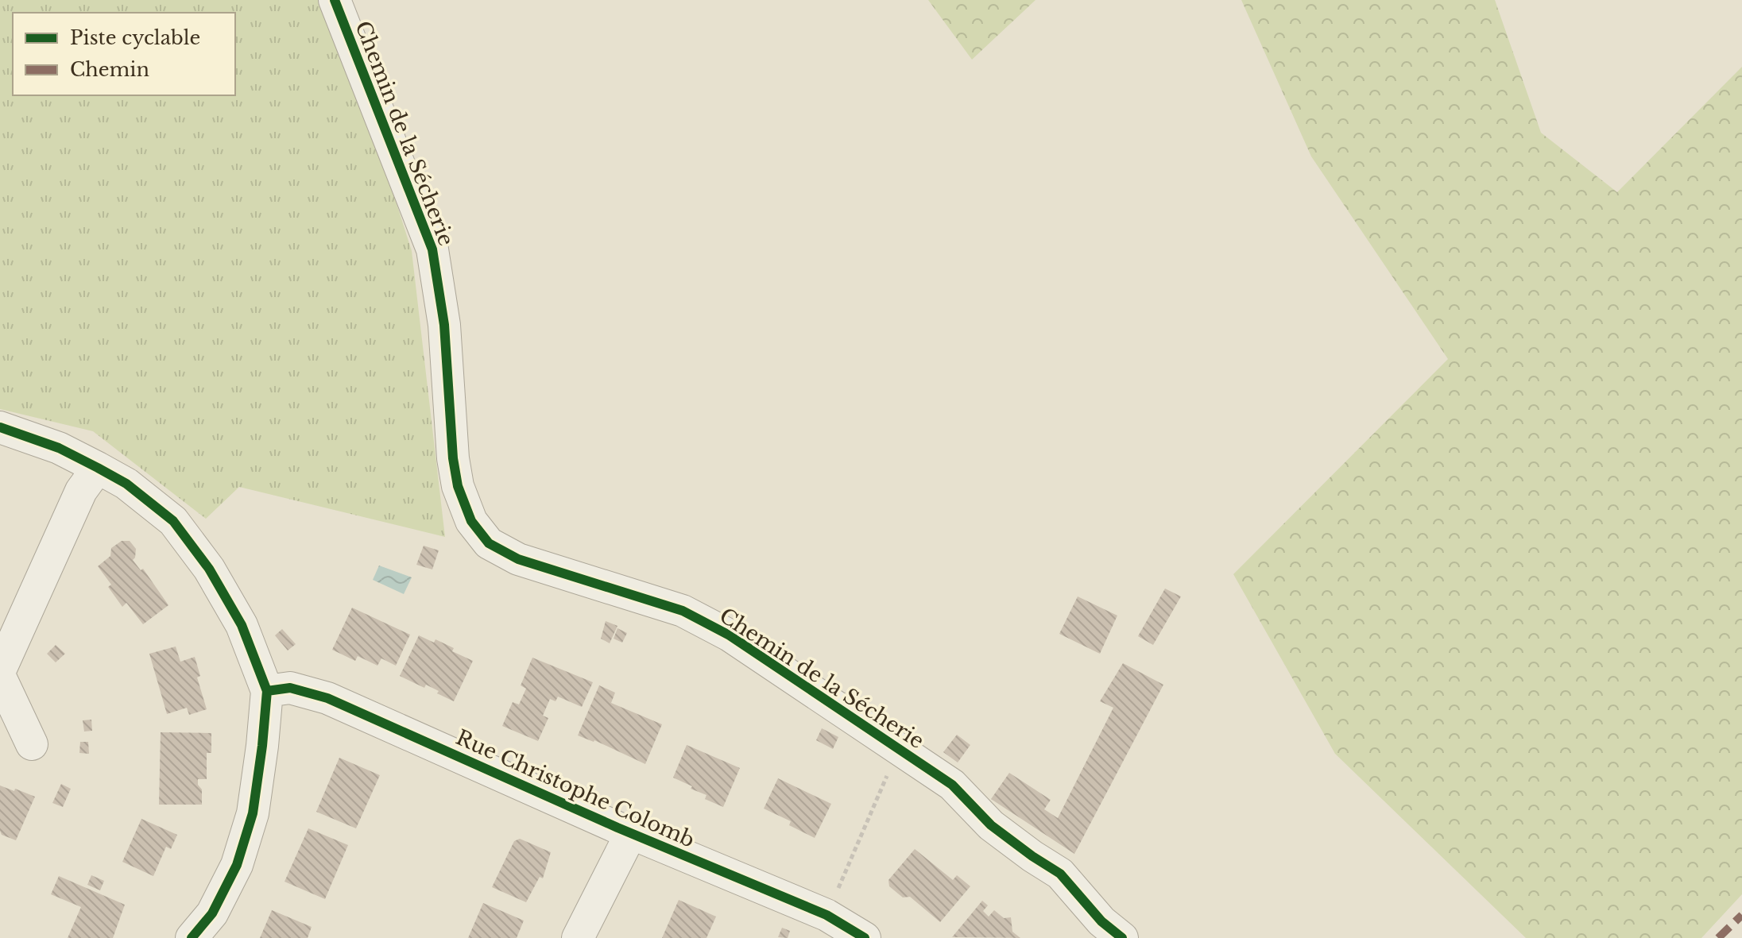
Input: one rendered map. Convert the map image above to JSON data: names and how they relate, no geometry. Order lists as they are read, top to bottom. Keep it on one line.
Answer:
{"streets":{"street":["Chemin de la Sécherie","Rue Christophe Colomb"]},"legend":["Piste cyclable","Chemin"]}
